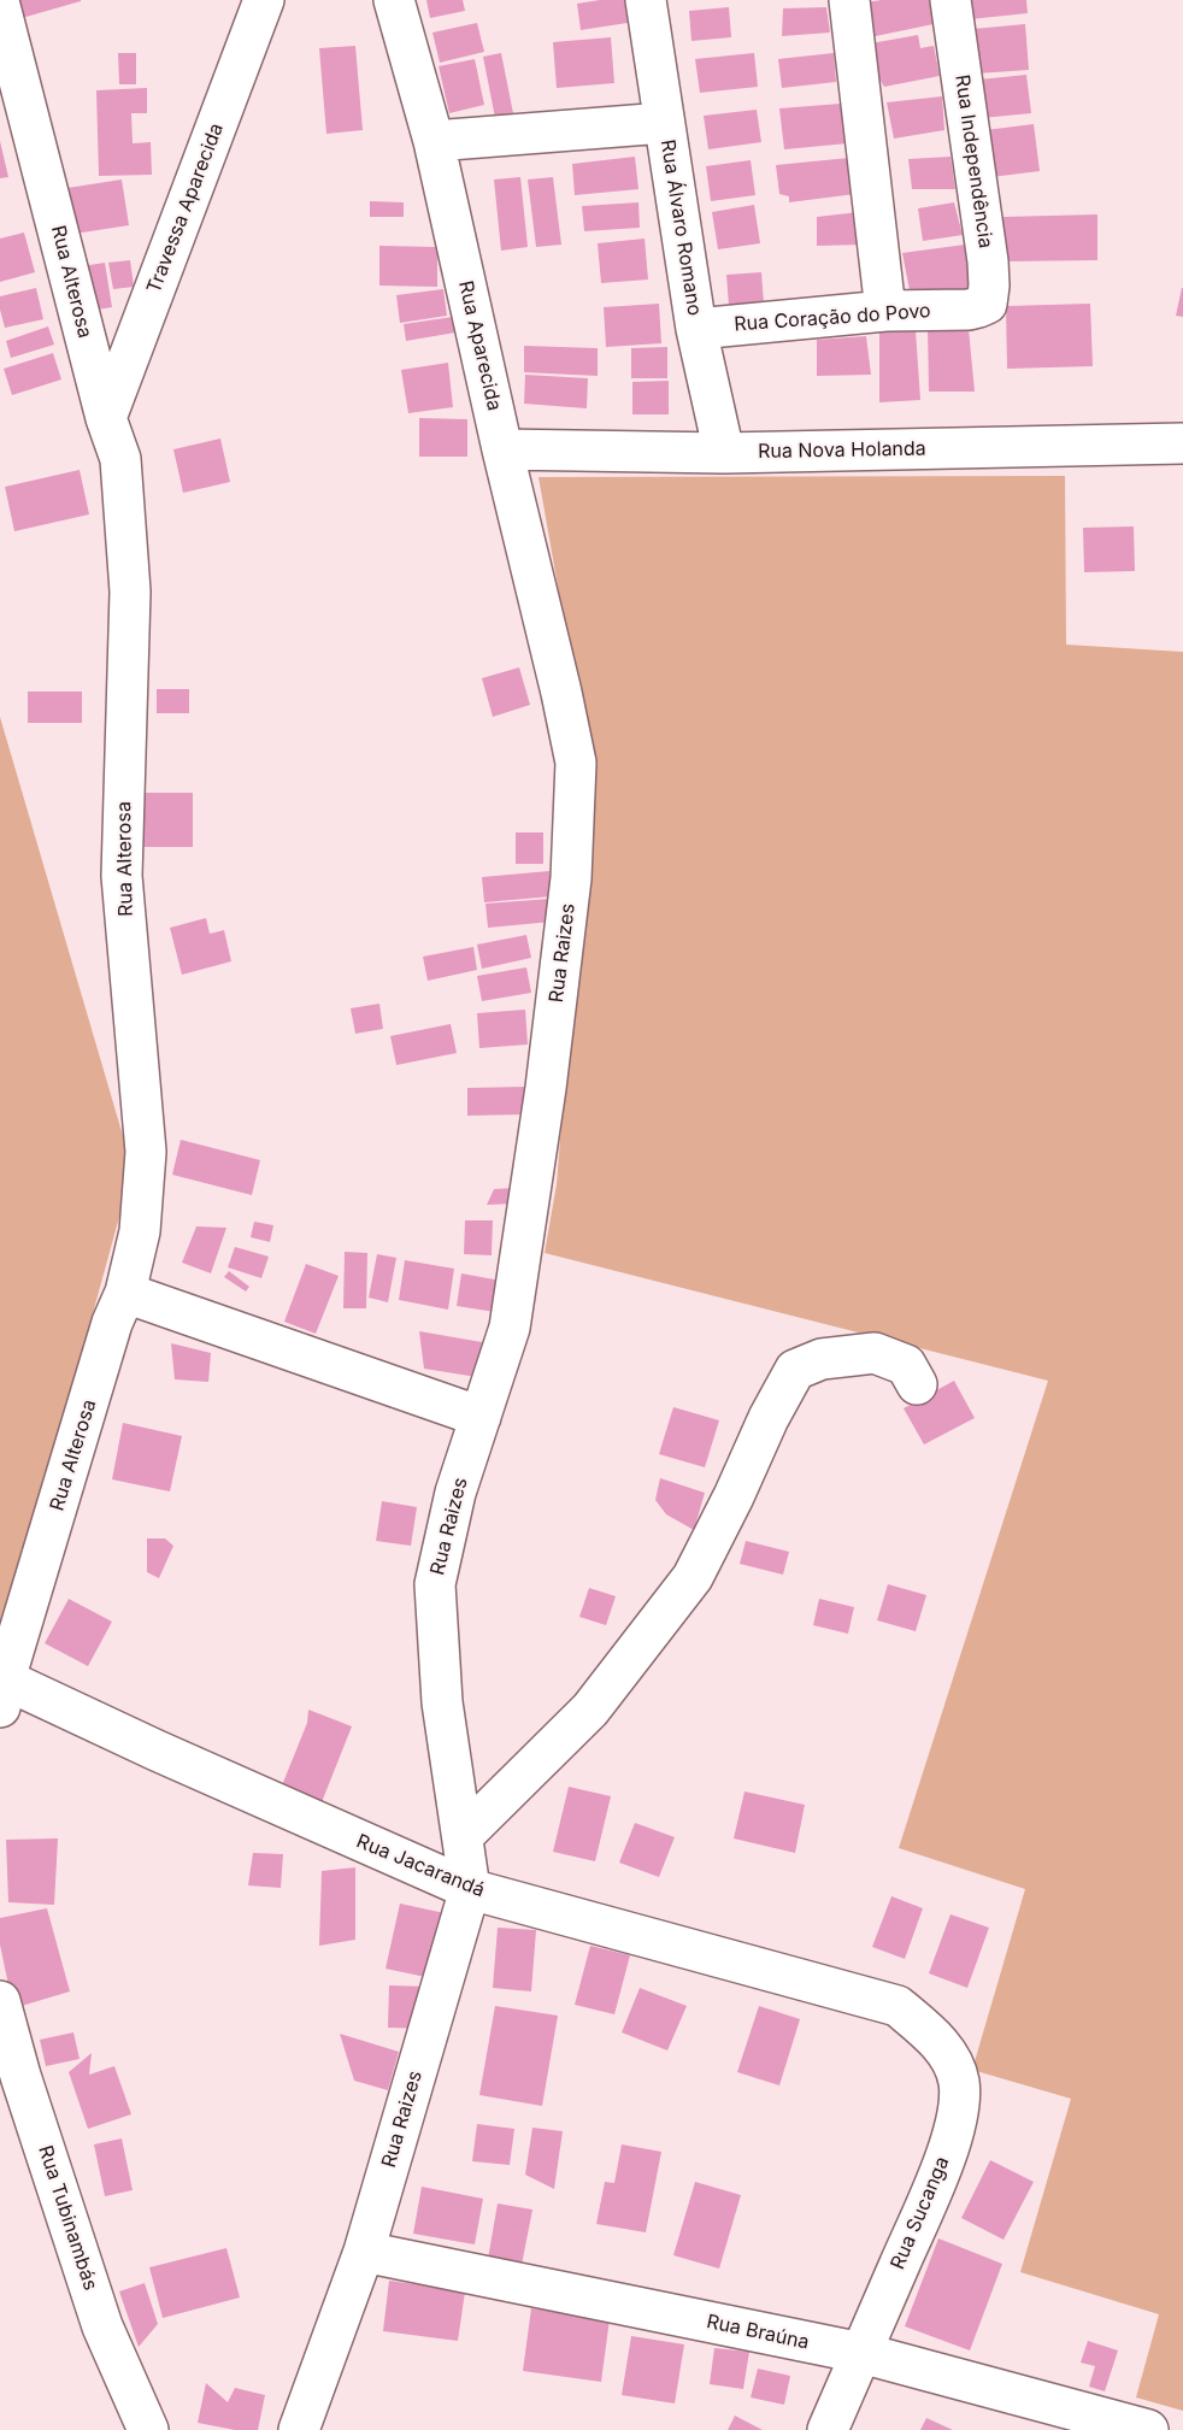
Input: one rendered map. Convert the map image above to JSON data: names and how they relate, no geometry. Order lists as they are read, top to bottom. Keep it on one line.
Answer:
{"streets":{"street":["Rua Independência","Travessa Aparecida","Rua Álvaro Romano","Rua Alterosa","Rua Coração do Povo","Rua Aparecida","Rua Nova Holanda","Rua Raizes","Rua Jacarandá","Rua Sucanga","Rua Tubinambás","Rua Braúna"]},"crossings":[["Rua Independência","Rua Coração do Povo"],["Travessa Aparecida","Rua Alterosa"],["Rua Álvaro Romano","Rua Coração do Povo"],["Rua Álvaro Romano","Rua Nova Holanda"],["Rua Alterosa","Rua Jacarandá"],["Rua Aparecida","Rua Nova Holanda"],["Rua Aparecida","Rua Raizes"],["Rua Raizes","Rua Jacarandá"],["Rua Raizes","Rua Braúna"],["Rua Jacarandá","Rua Sucanga"],["Rua Sucanga","Rua Braúna"]]}
